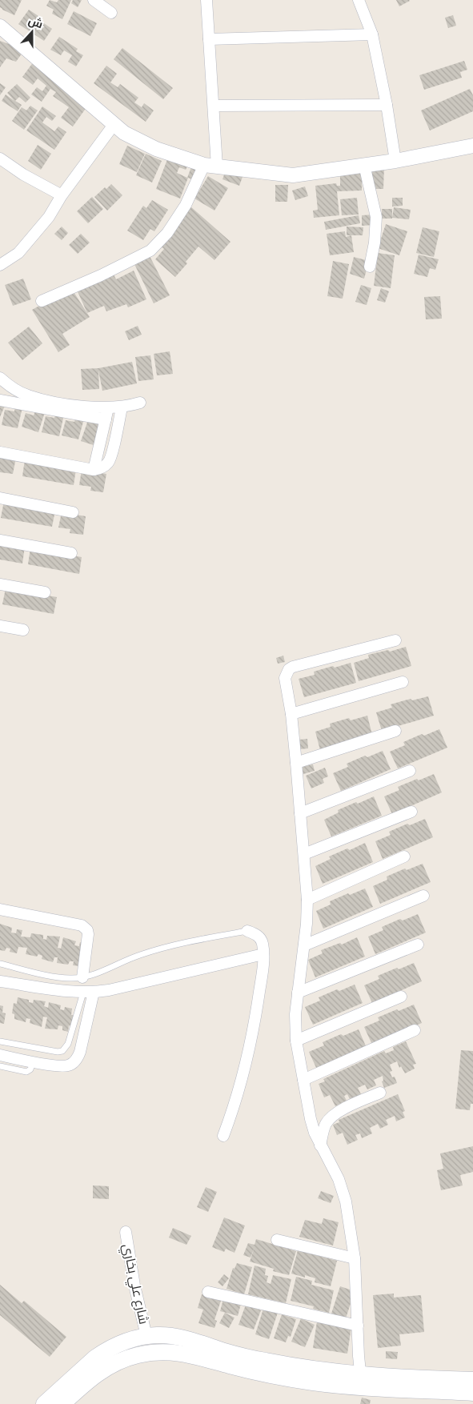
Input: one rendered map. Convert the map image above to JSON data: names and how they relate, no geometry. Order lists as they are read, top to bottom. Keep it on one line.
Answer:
{"streets":{"street":["شارع علي بخاري"]},"north":"top"}
